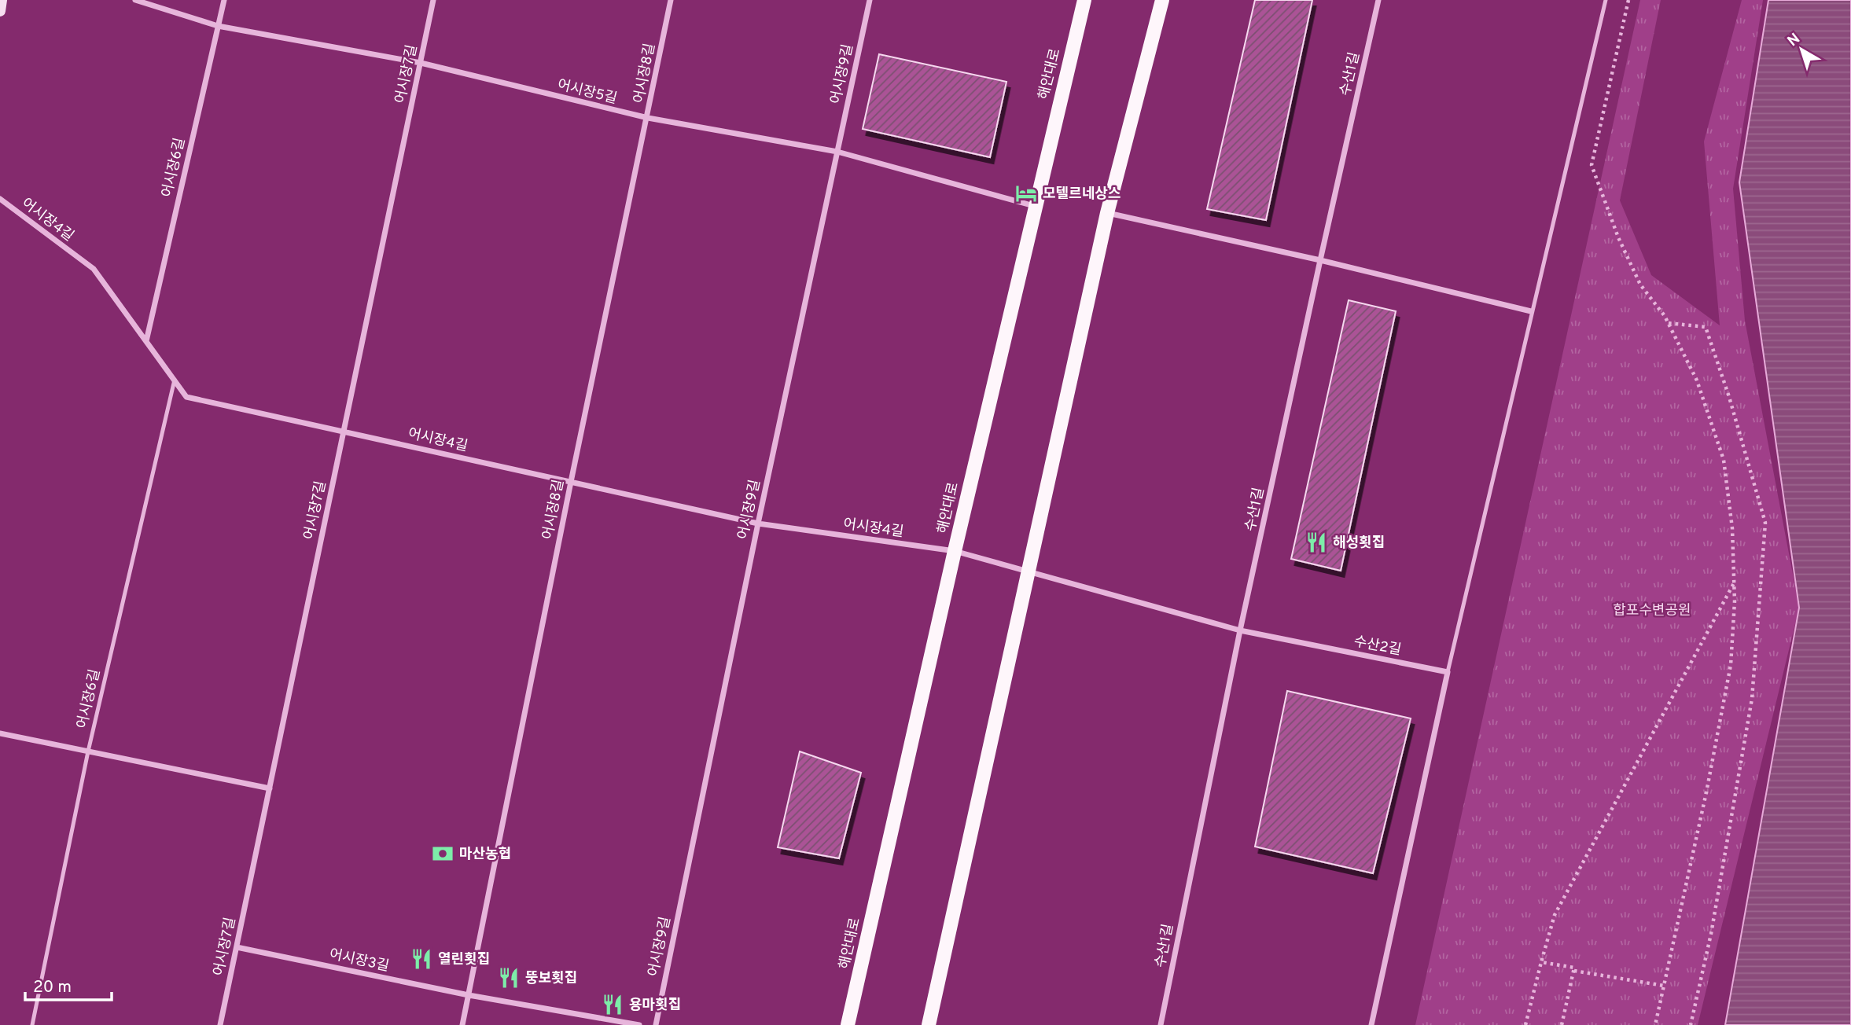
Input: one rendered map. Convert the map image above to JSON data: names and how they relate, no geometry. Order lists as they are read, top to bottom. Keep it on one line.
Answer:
{"streets":{"main road":["해안대로"],"street":["어시장8길","어시장7길","어시장9길","수산1길","어시장5길","어시장6길","어시장4길","수산2길","어시장3길"]},"crossings":[["어시장8길","어시장5길"],["어시장8길","어시장4길"],["어시장8길","어시장3길"],["어시장7길","어시장5길"],["어시장7길","어시장4길"],["어시장7길","어시장3길"],["어시장9길","어시장5길"],["어시장9길","어시장4길"],["해안대로","어시장5길"],["해안대로","어시장4길"],["해안대로","수산2길"],["수산1길","수산2길"],["어시장5길","어시장6길"],["어시장6길","어시장4길"],["어시장4길","수산2길"]],"parks":["합포수변공원"],"places":{"hotel":["모텔르네상스"],"restaurant":["해성횟집","열린횟집","뚱보횟집","용마횟집"],"bank":["마산농협"]},"scale_bar":"20 m","north":"top left"}
